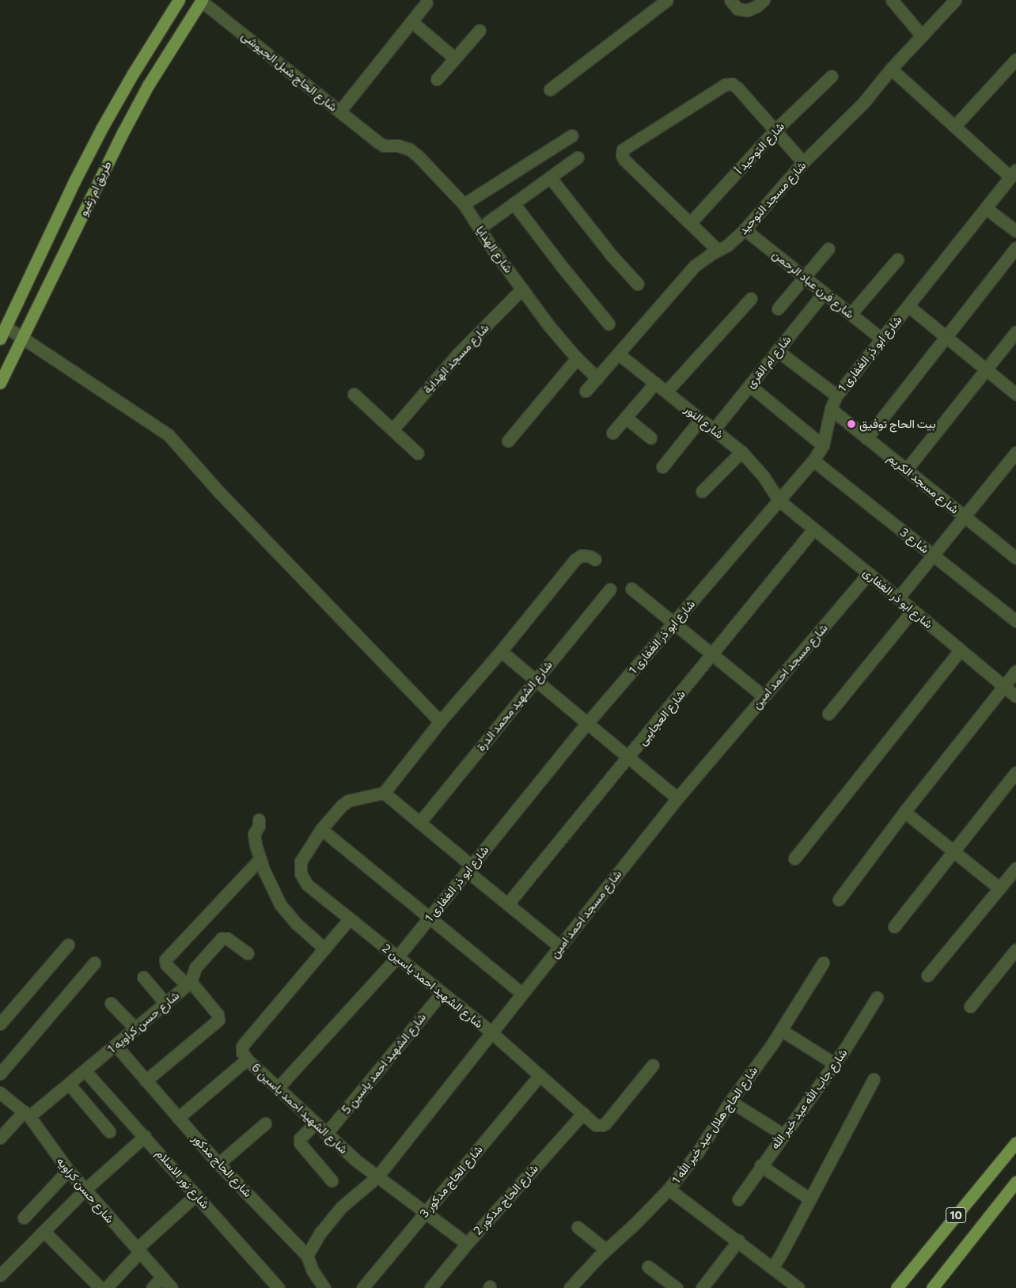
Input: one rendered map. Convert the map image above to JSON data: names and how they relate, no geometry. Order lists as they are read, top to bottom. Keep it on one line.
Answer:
{"streets":{"main road":["طريق ام زغيو","10"],"street":["شارع الحاج شبل الجيوشى","شارع التوحيد أ","شارع مسجد التوحيد","شارع الهدايا","شارع فرن عباد الرحمن","شارع ابو ذر الغفارى 1","شارع مسجد الهداية","شارع ام القرى","شارع النور","شارع مسجد الكريم","شارع 3","شارع ابو ذر الغفارى","شارع مسجد احمد امين","شارع الشهيد محمد الدرة","شارع العجايبى","شارع الشهيد احمد ياسين 2","شارع حسن كراويه 1","شارع الشهيد احمد ياسين 5","شارع جاب الله عيد خير الله","شارع الشهيد احمد ياسين 6","شارع الحاج هلال عيد خير الله 1","شارع الحاج مدكور","شارع نور الاسلام","شارع الحاج مدكور 3","شارع حسن كراويه","شارع الحاج مدكور 2"]},"crossings":[["شارع الحاج شبل الجيوشى","طريق ام زغيو"],["شارع الحاج شبل الجيوشى","شارع الهدايا"],["شارع مسجد التوحيد","شارع الهدايا"],["شارع مسجد التوحيد","شارع فرن عباد الرحمن"],["شارع مسجد التوحيد","شارع النور"],["شارع الهدايا","شارع مسجد الهداية"],["شارع فرن عباد الرحمن","شارع ابو ذر الغفارى 1"],["شارع فرن عباد الرحمن","شارع ام القرى"],["شارع ابو ذر الغفارى 1","شارع النور"],["شارع ابو ذر الغفارى 1","شارع مسجد الكريم"],["شارع ابو ذر الغفارى 1","شارع 3"],["شارع ابو ذر الغفارى 1","شارع ابو ذر الغفارى"],["شارع ابو ذر الغفارى 1","شارع الشهيد احمد ياسين 2"],["شارع ابو ذر الغفارى 1","شارع الشهيد احمد ياسين 6"],["شارع ام القرى","شارع النور"],["شارع النور","شارع ابو ذر الغفارى"],["شارع ابو ذر الغفارى","شارع مسجد احمد امين"],["شارع ابو ذر الغفارى","شارع العجايبى"],["شارع مسجد احمد امين","شارع الشهيد احمد ياسين 2"],["شارع مسجد احمد امين","شارع الشهيد احمد ياسين 6"],["شارع مسجد احمد امين","شارع الحاج مدكور"],["شارع الشهيد احمد ياسين 2","شارع الشهيد احمد ياسين 5"],["شارع الشهيد احمد ياسين 2","شارع الشهيد احمد ياسين 6"],["شارع الشهيد احمد ياسين 2","شارع الحاج مدكور 3"],["شارع الشهيد احمد ياسين 2","شارع الحاج مدكور 2"],["شارع حسن كراويه 1","شارع الحاج مدكور"],["شارع حسن كراويه 1","شارع نور الاسلام"],["شارع حسن كراويه 1","شارع حسن كراويه"],["شارع الشهيد احمد ياسين 5","شارع الشهيد احمد ياسين 6"],["شارع الشهيد احمد ياسين 6","شارع الحاج مدكور 3"],["شارع الشهيد احمد ياسين 6","شارع الحاج مدكور 2"]],"places":["بيت الحاج توفيق"]}
